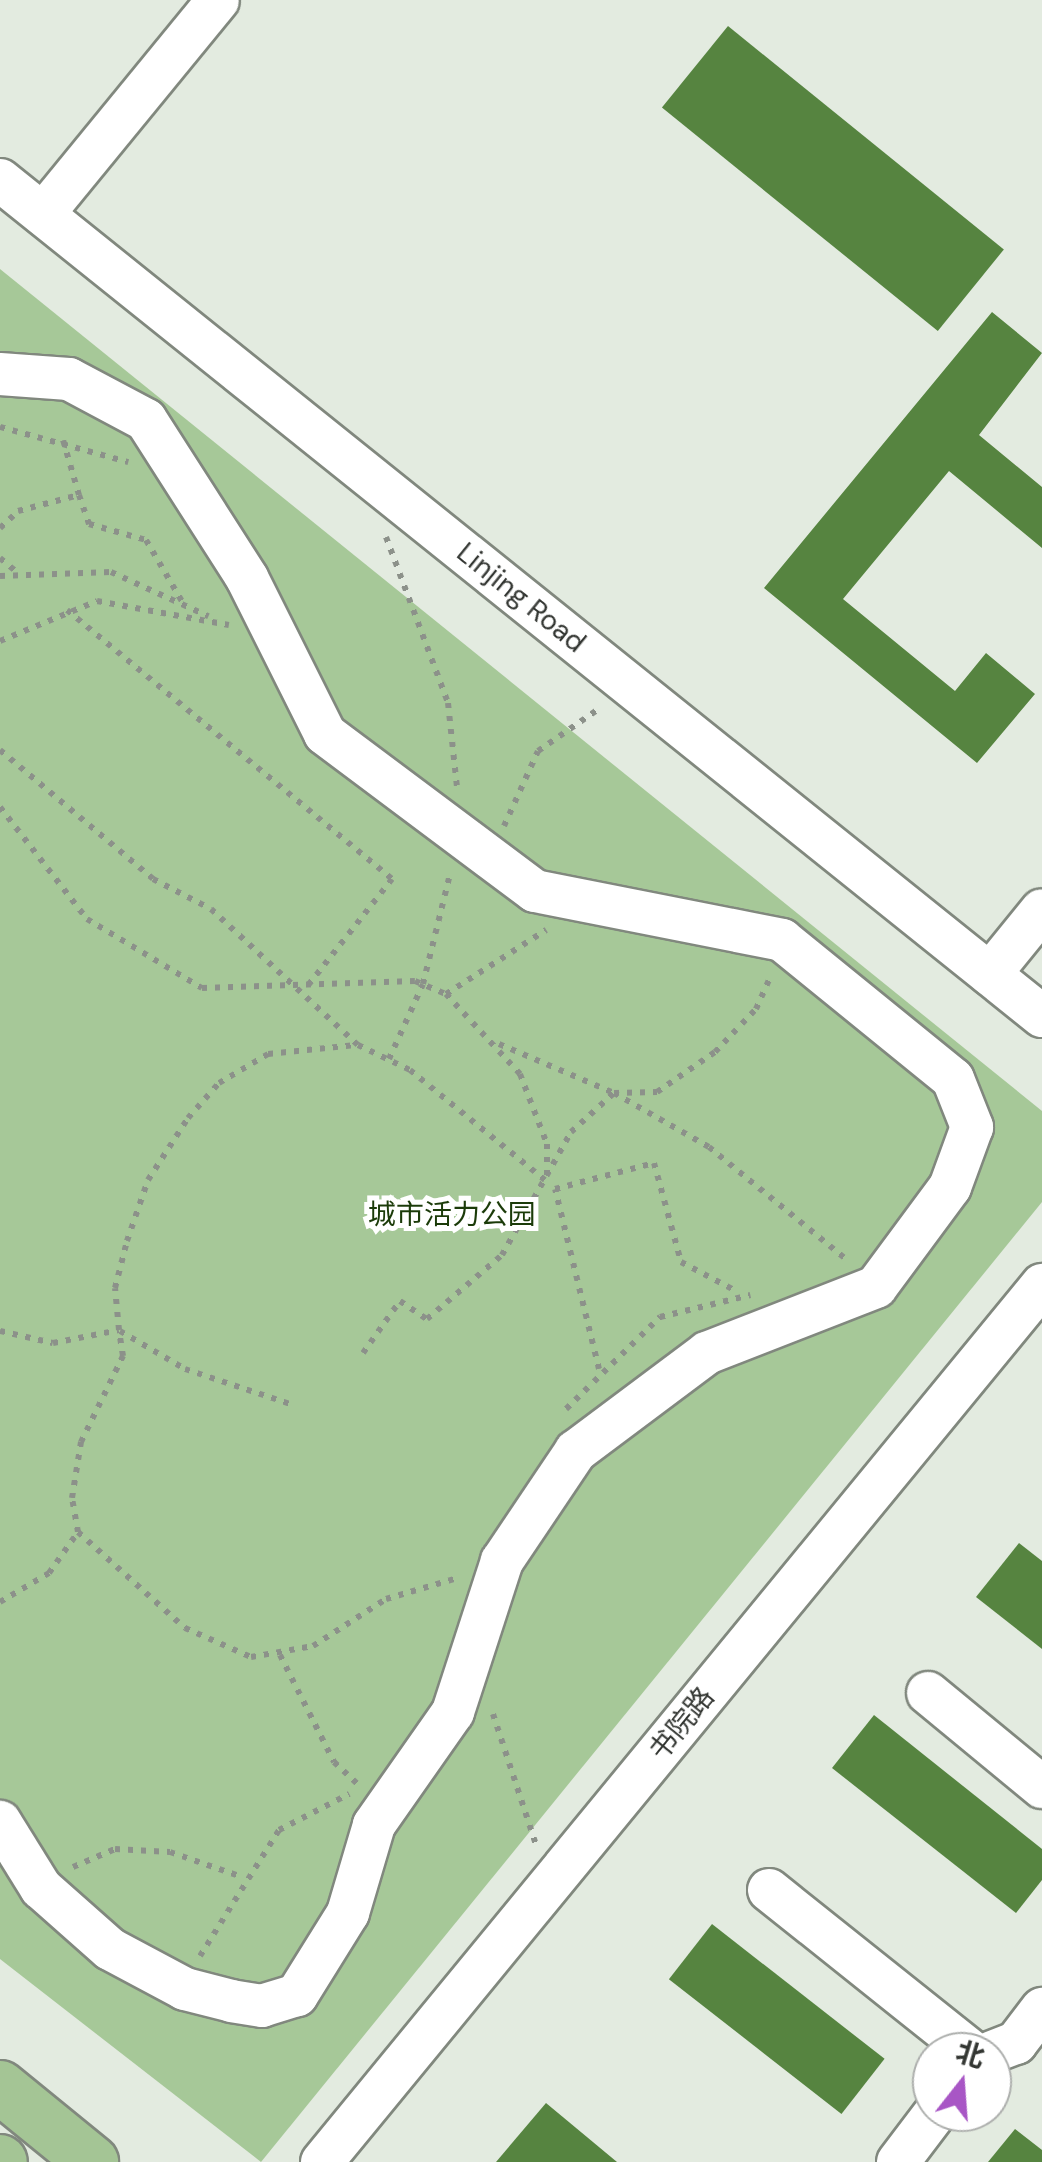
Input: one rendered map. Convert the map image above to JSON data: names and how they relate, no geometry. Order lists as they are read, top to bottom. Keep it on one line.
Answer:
{"streets":{"street":["Linjing Road","书院路"]},"parks":["城市活力公园"],"north":"top"}
